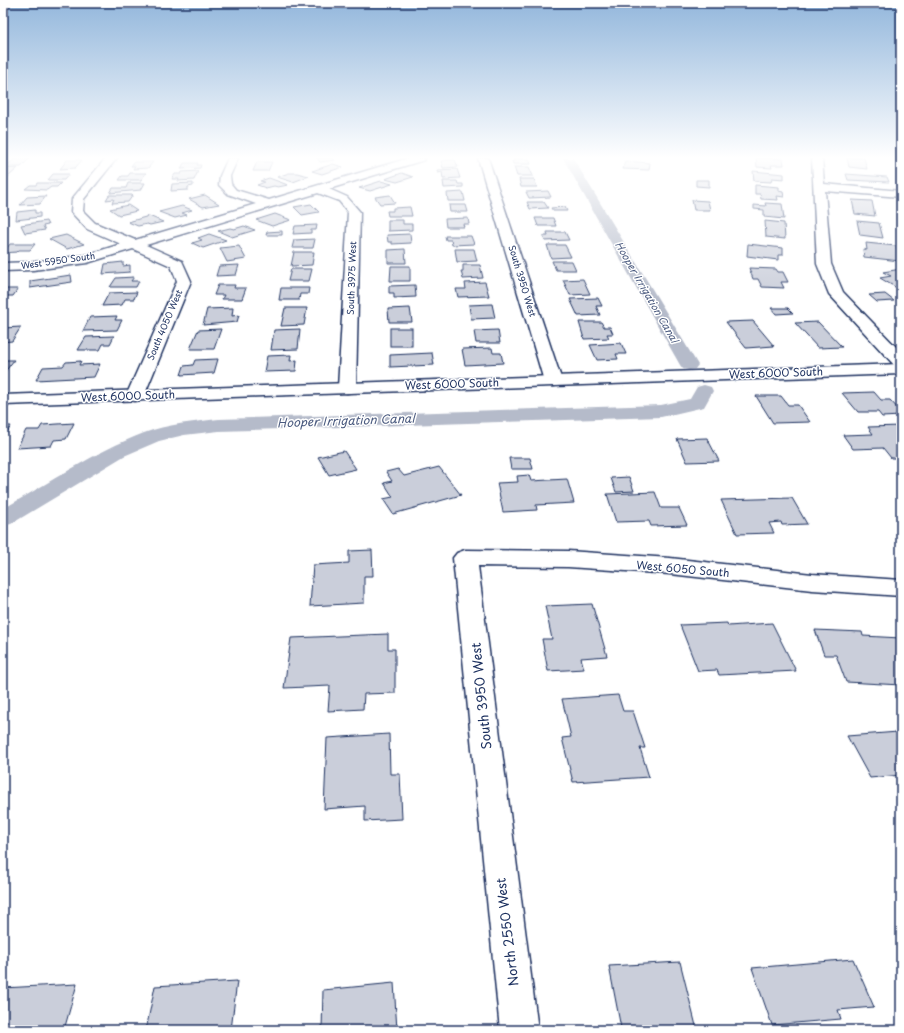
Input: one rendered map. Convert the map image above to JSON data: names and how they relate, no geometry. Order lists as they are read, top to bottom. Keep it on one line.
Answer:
{"streets":{"street":["West 5950 South","South 3975 West","South 3950 West","South 4050 West","West 6000 South","West 6050 South","North 2550 West"]},"crossings":[["West 5950 South","South 4050 West"],["South 3975 West","West 6000 South"],["South 3950 West","West 6000 South"],["South 3950 West","West 6050 South"],["South 3950 West","North 2550 West"],["South 4050 West","West 6000 South"]],"water":["Hooper Irrigation Canal"]}
